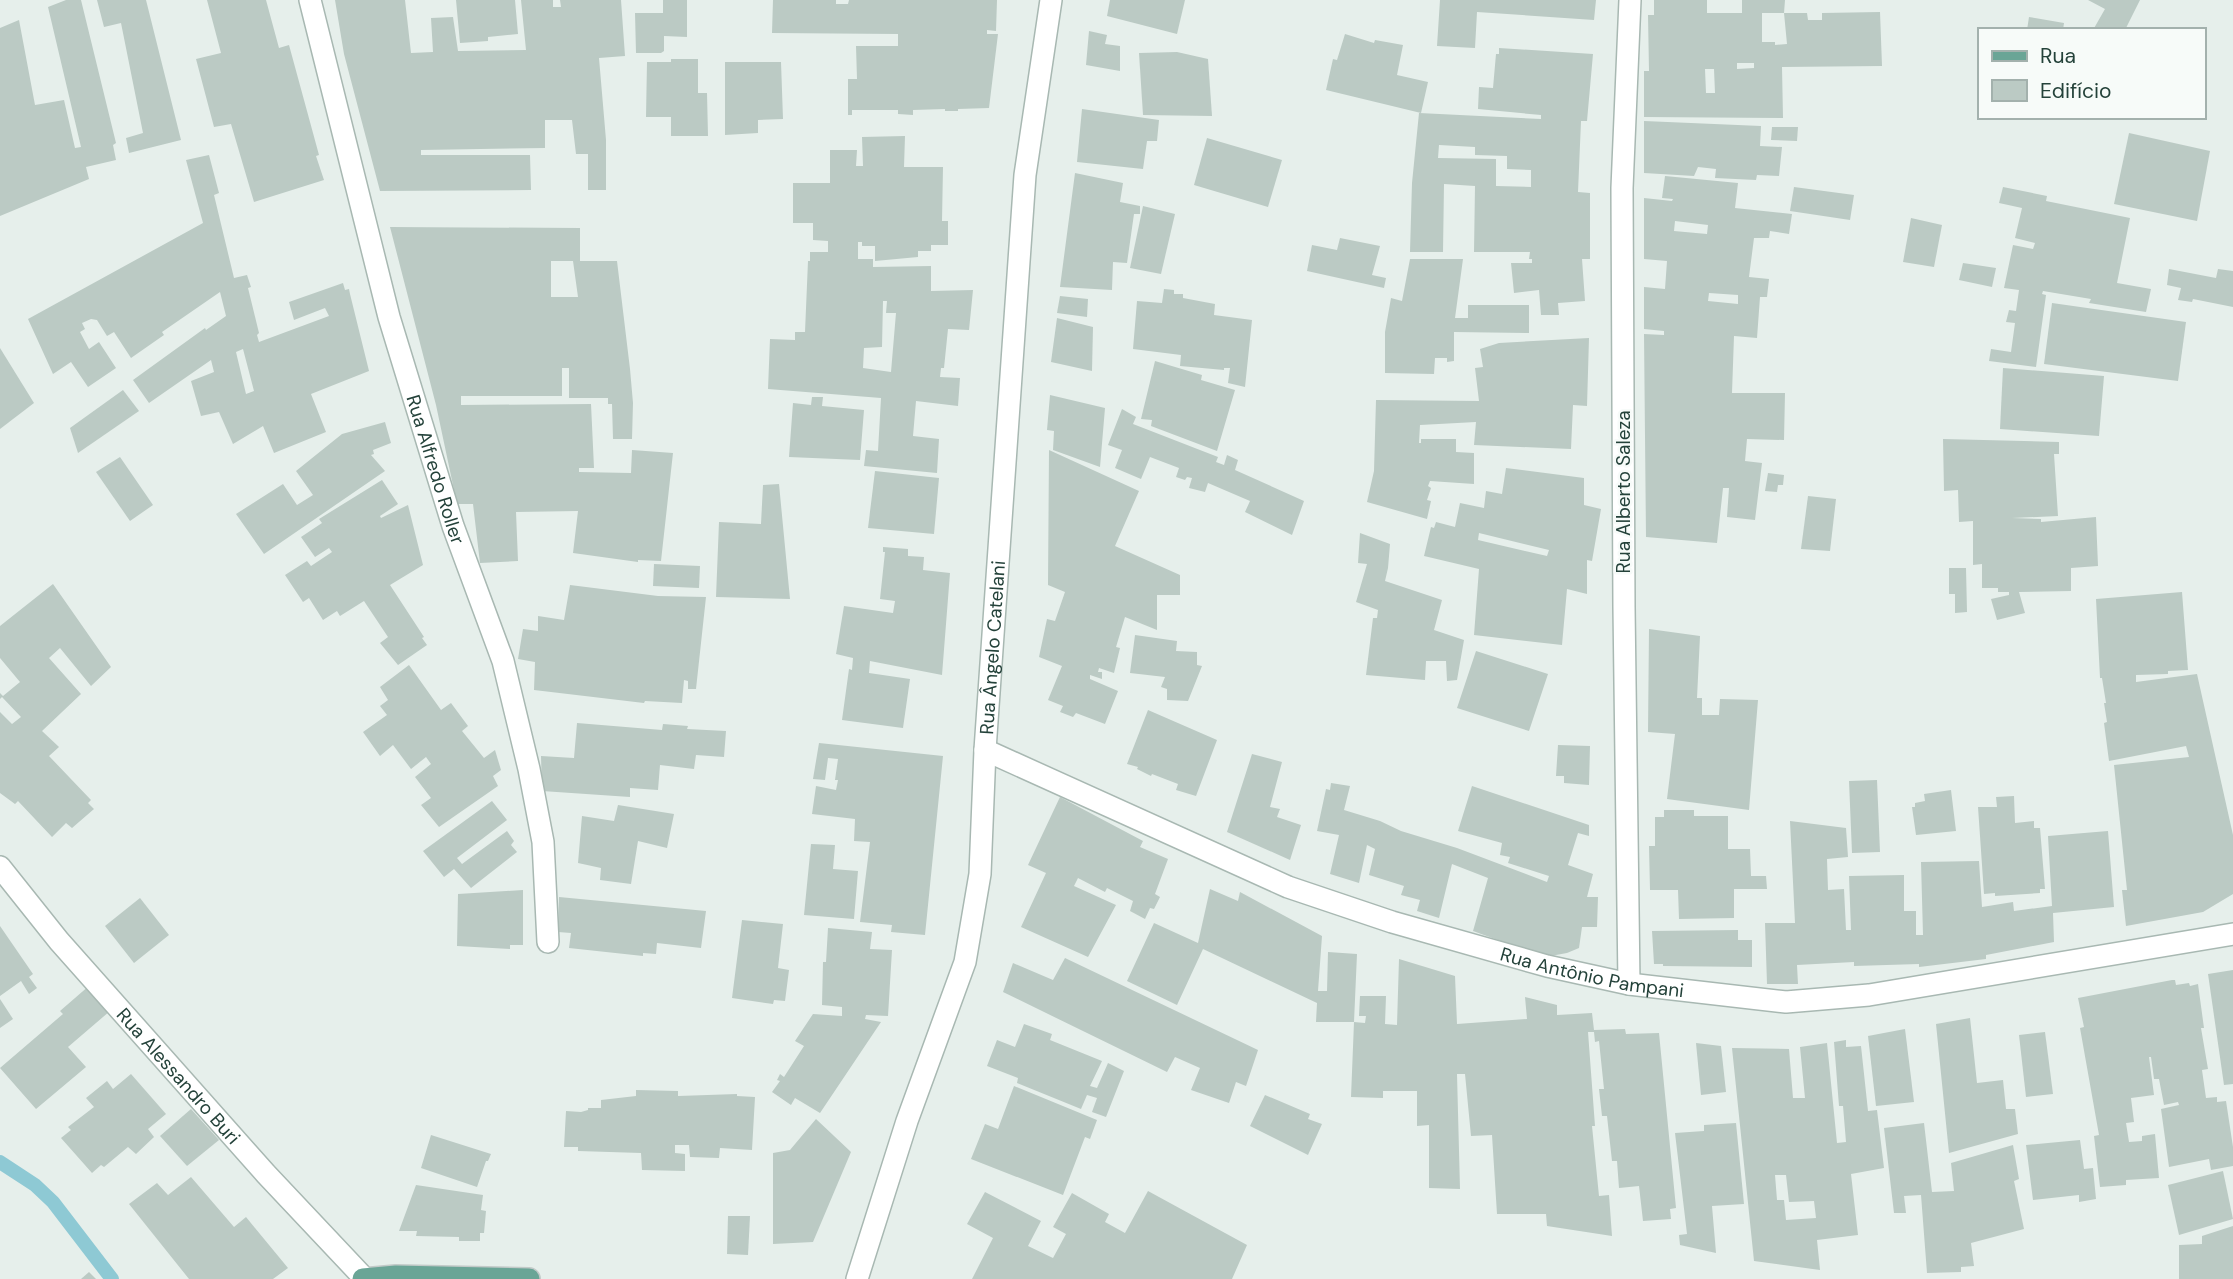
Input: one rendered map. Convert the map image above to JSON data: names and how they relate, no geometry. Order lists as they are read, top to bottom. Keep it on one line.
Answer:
{"streets":{"street":["Rua Alfredo Roller","Rua Alberto Saleza","Rua Ângelo Catelani","Rua Antônio Pampani","Rua Alessandro Buri"]},"crossings":[["Rua Alberto Saleza","Rua Antônio Pampani"],["Rua Ângelo Catelani","Rua Antônio Pampani"]],"legend":["Rua","Edifício"]}
